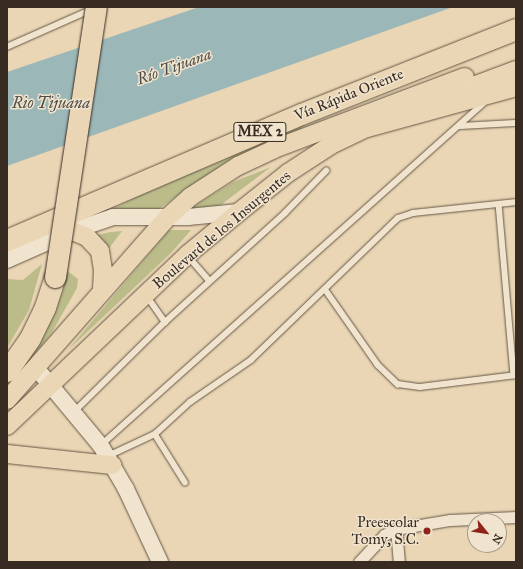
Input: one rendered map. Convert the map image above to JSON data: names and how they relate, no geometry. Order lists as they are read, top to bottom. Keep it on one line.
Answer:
{"streets":{"highway":["Vía Rápida Oriente","MEX 2"],"main road":["Boulevard de los Insurgentes"]},"water":["Río Tijuana","Rio Tijuana"],"places":["Preescolar Tomy, S.C."],"north":"bottom right"}
